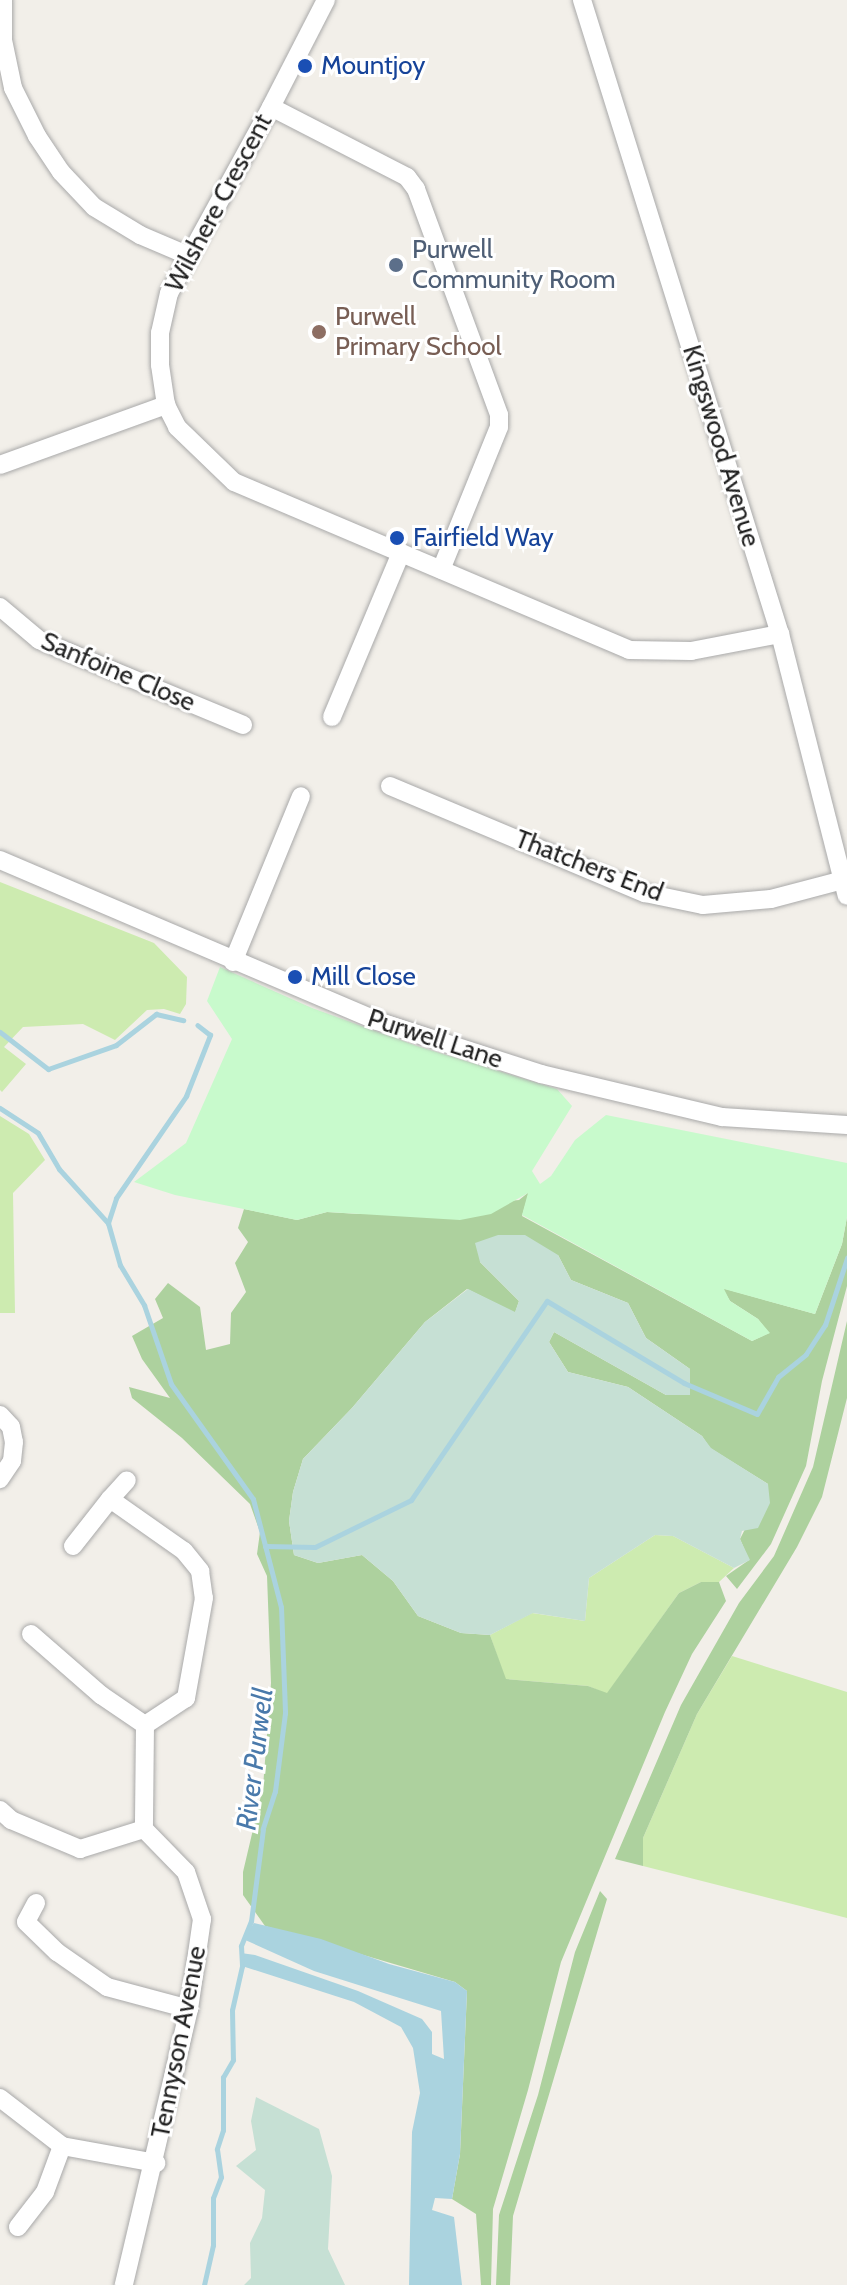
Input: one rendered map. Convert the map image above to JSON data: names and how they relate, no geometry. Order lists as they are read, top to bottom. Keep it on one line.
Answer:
{"streets":{"street":["Wilshere Crescent","Kingswood Avenue","Sanfoine Close","Thatchers End","Purwell Lane","Tennyson Avenue"]},"crossings":[["Wilshere Crescent","Kingswood Avenue"],["Kingswood Avenue","Thatchers End"]],"water":["River Purwell"],"places":["Mountjoy","Purwell Community Room","Purwell Primary School","Fairfield Way","Mill Close"]}
